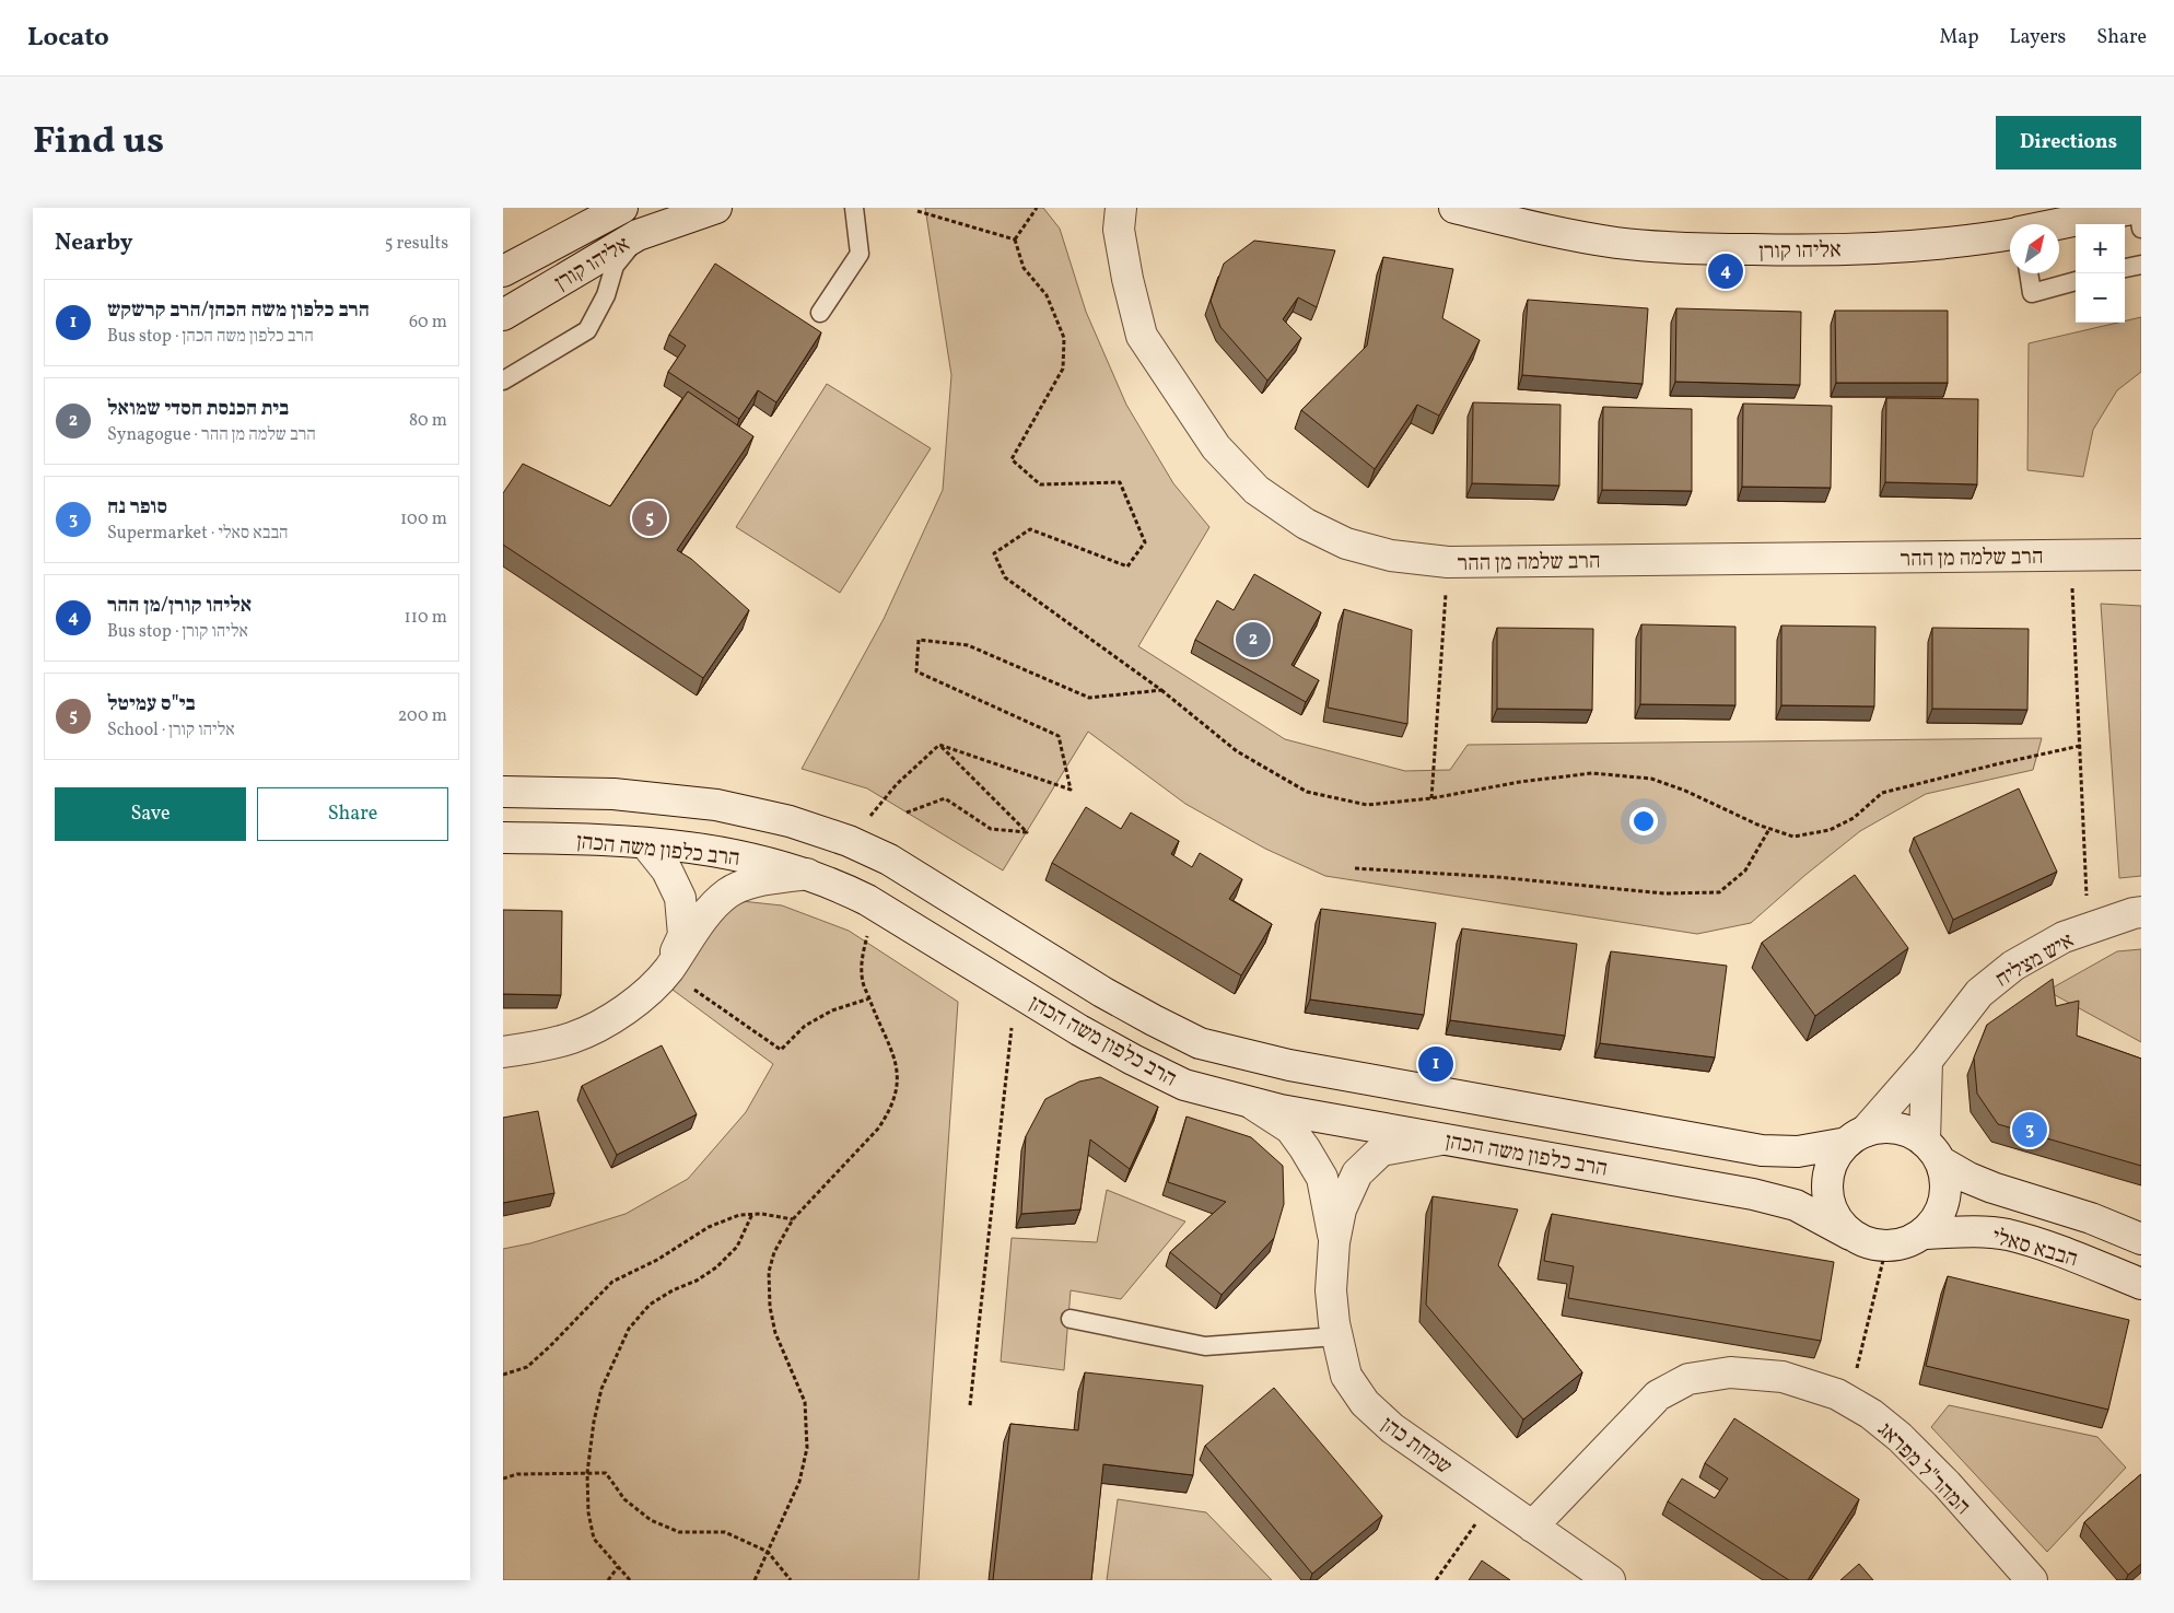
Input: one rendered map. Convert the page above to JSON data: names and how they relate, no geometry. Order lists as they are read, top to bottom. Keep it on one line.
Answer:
{"streets":{"street":["אליהו קורן","הרב שלמה מן ההר","הרב כלפון משה הכהן","איש מצליח","הבבא סאלי","שמחת כהן","המהר\"ל מפראג"]},"crossings":[["הרב כלפון משה הכהן","איש מצליח"],["הרב כלפון משה הכהן","הבבא סאלי"],["איש מצליח","הבבא סאלי"],["שמחת כהן","המהר\"ל מפראג"]],"north":"top right","page":{"header":"Locato","nav":["Map","Layers","Share"],"title":"Find us","buttons":["Directions",["Save","Share"]],"heading":["Nearby","5 results"],"map_buttons":["+","−"],"pins":["4","5","2","1","3"],"list":[{"mark":"1","name":"הרב כלפון משה הכהן/הרב קרשקש","note":"Bus stop · הרב כלפון משה הכהן","value":"60 m"},{"mark":"2","name":"בית הכנסת חסדי שמואל","note":"Synagogue · הרב שלמה מן ההר","value":"80 m"},{"mark":"3","name":"סופר נח","note":"Supermarket · הבבא סאלי","value":"100 m"},{"mark":"4","name":"אליהו קורן/מן ההר","note":"Bus stop · אליהו קורן","value":"110 m"},{"mark":"5","name":"בי\"ס עמיטל","note":"School · אליהו קורן","value":"200 m"}]}}
